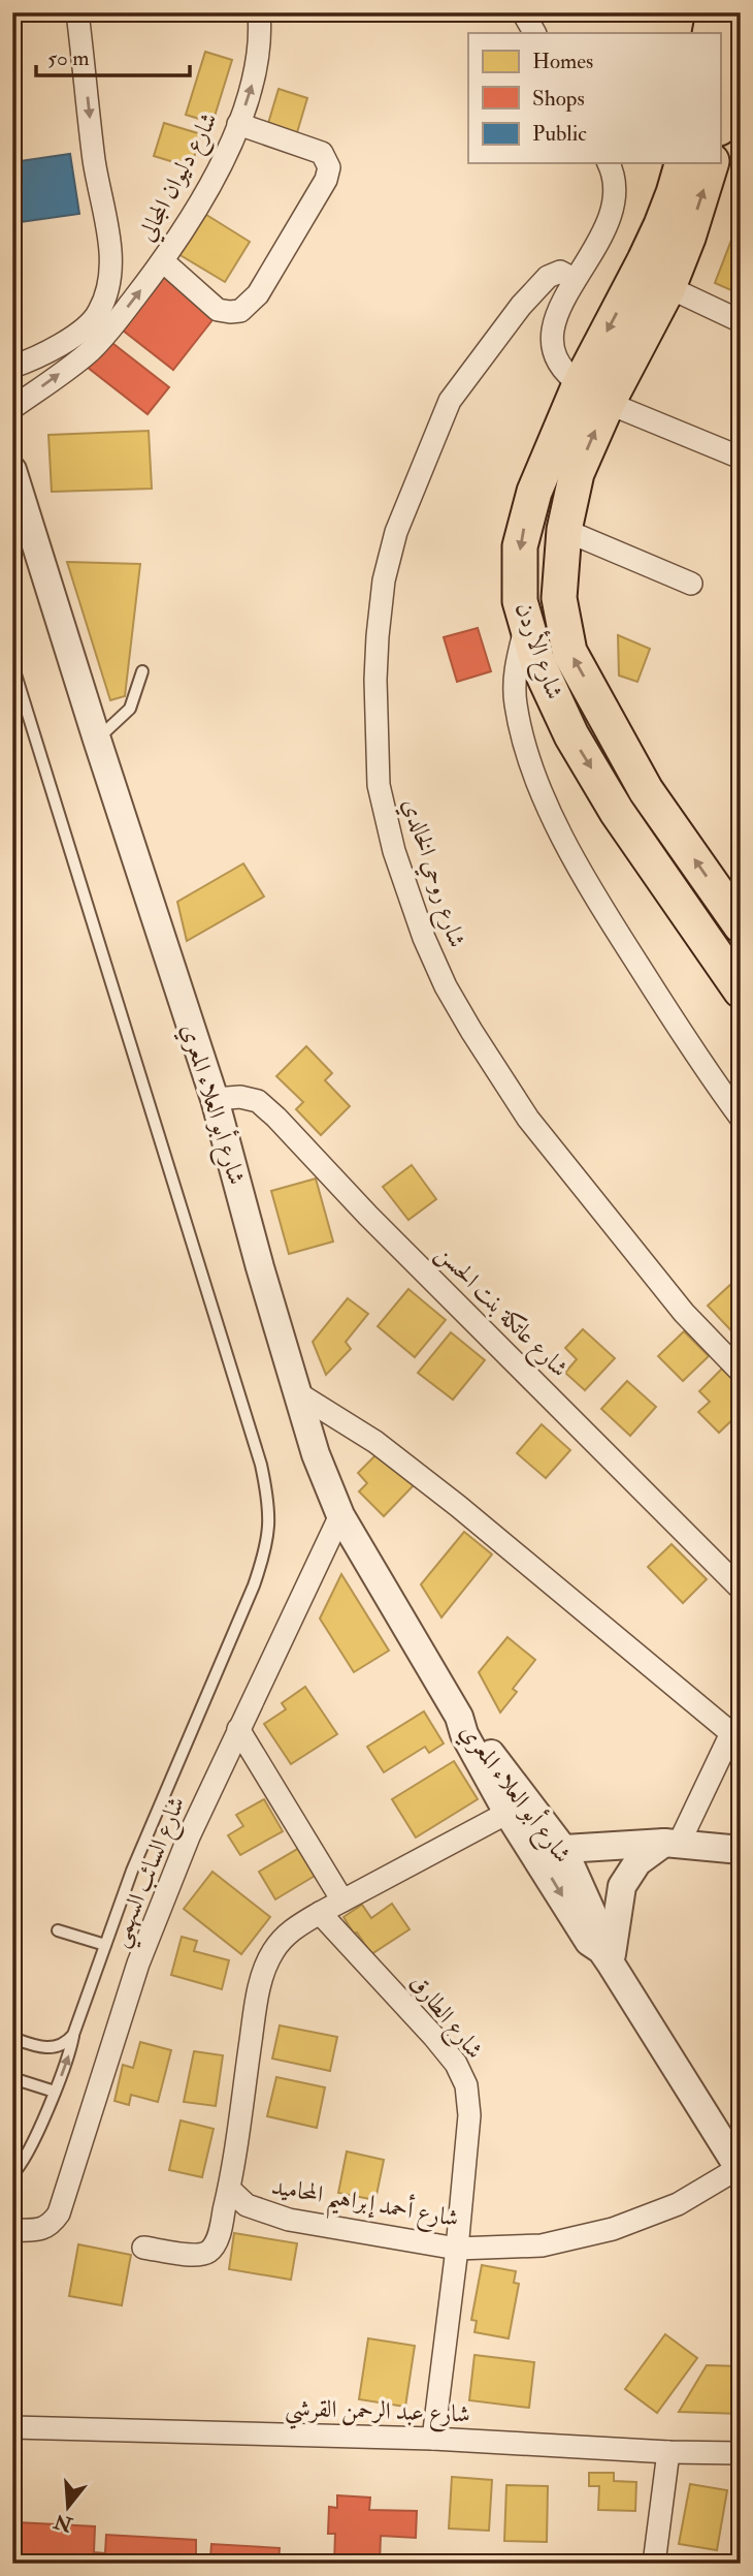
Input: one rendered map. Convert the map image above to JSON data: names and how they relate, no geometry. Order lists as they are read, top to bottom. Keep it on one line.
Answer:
{"streets":{"highway":["شارع الأردن"],"street":["شارع دليوان المجالي","شارع روحي الخالدي","شارع أبو العلاء المعري","شارع عاتكة بنت الحسن","شارع السائب السهمي","شارع الطارق","شارع أحمد إبراهيم المحاميد","شارع عبد الرحمن القرشي"]},"crossings":[["شارع أبو العلاء المعري","شارع عاتكة بنت الحسن"],["شارع أبو العلاء المعري","شارع السائب السهمي"],["شارع أبو العلاء المعري","شارع أحمد إبراهيم المحاميد"],["شارع الطارق","شارع أحمد إبراهيم المحاميد"],["شارع الطارق","شارع عبد الرحمن القرشي"]],"one_way":["شارع دليوان المجالي"],"legend":["Homes","Shops","Public"],"scale_bar":"50 m","north":"bottom"}
